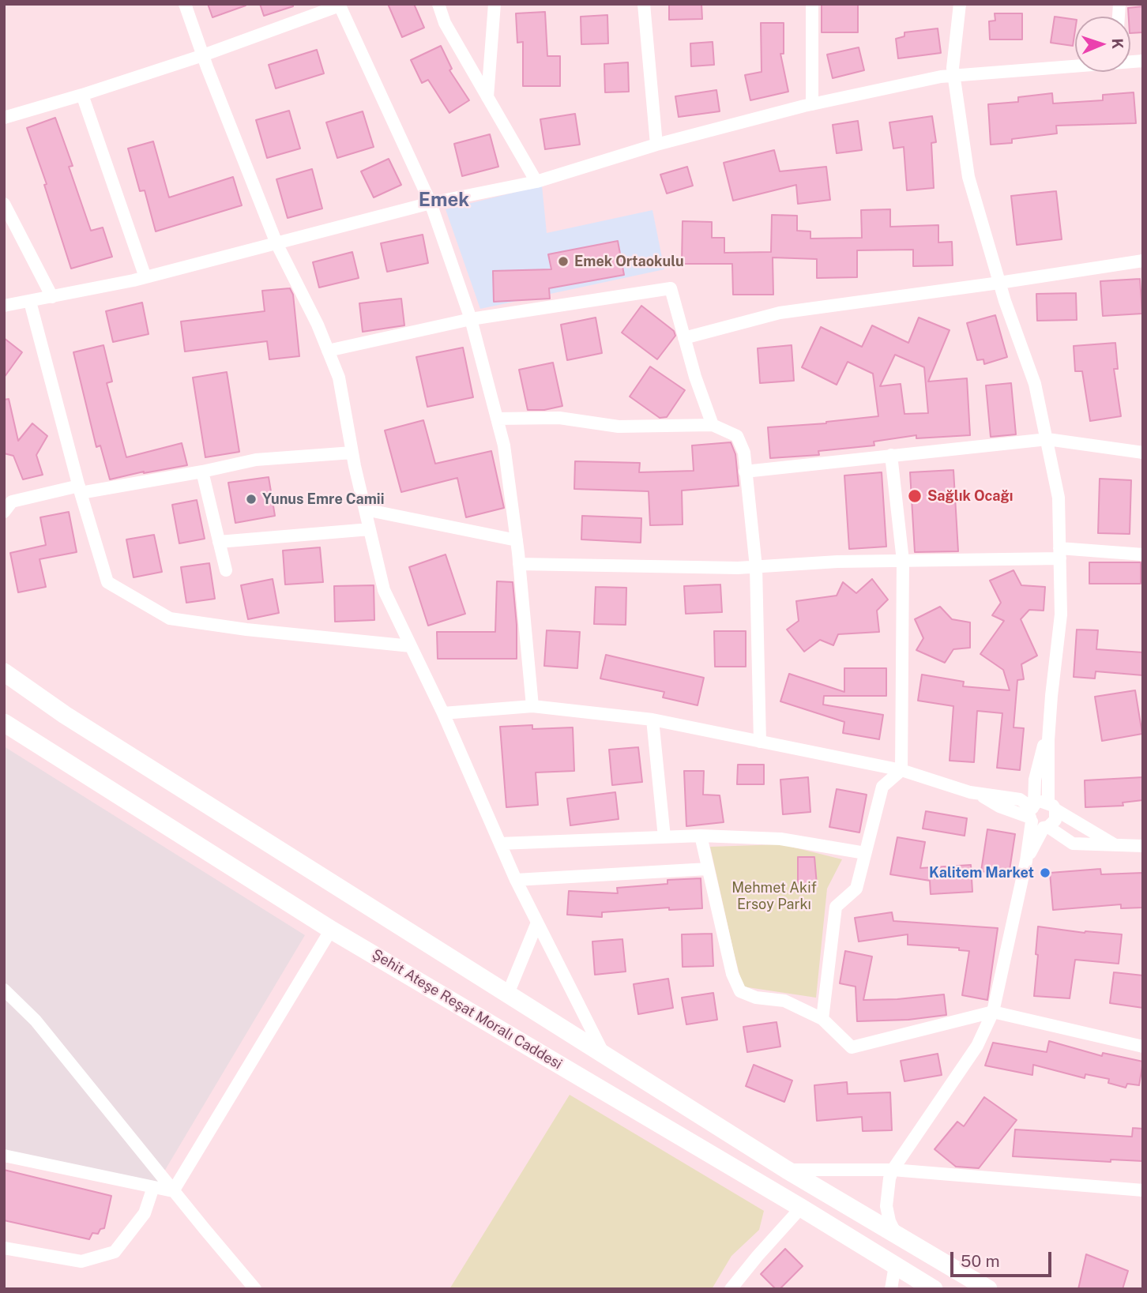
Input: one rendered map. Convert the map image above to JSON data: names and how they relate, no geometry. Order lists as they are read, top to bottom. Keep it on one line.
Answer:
{"streets":{"main road":["Şehit Ateşe Reşat Moralı Caddesi"]},"districts":["Emek"],"parks":["Mehmet Akif Ersoy Parkı"],"places":["Emek Ortaokulu","Sağlık Ocağı","Yunus Emre Camii","Kalitem Market"],"scale_bar":"50 m","north":"right"}
